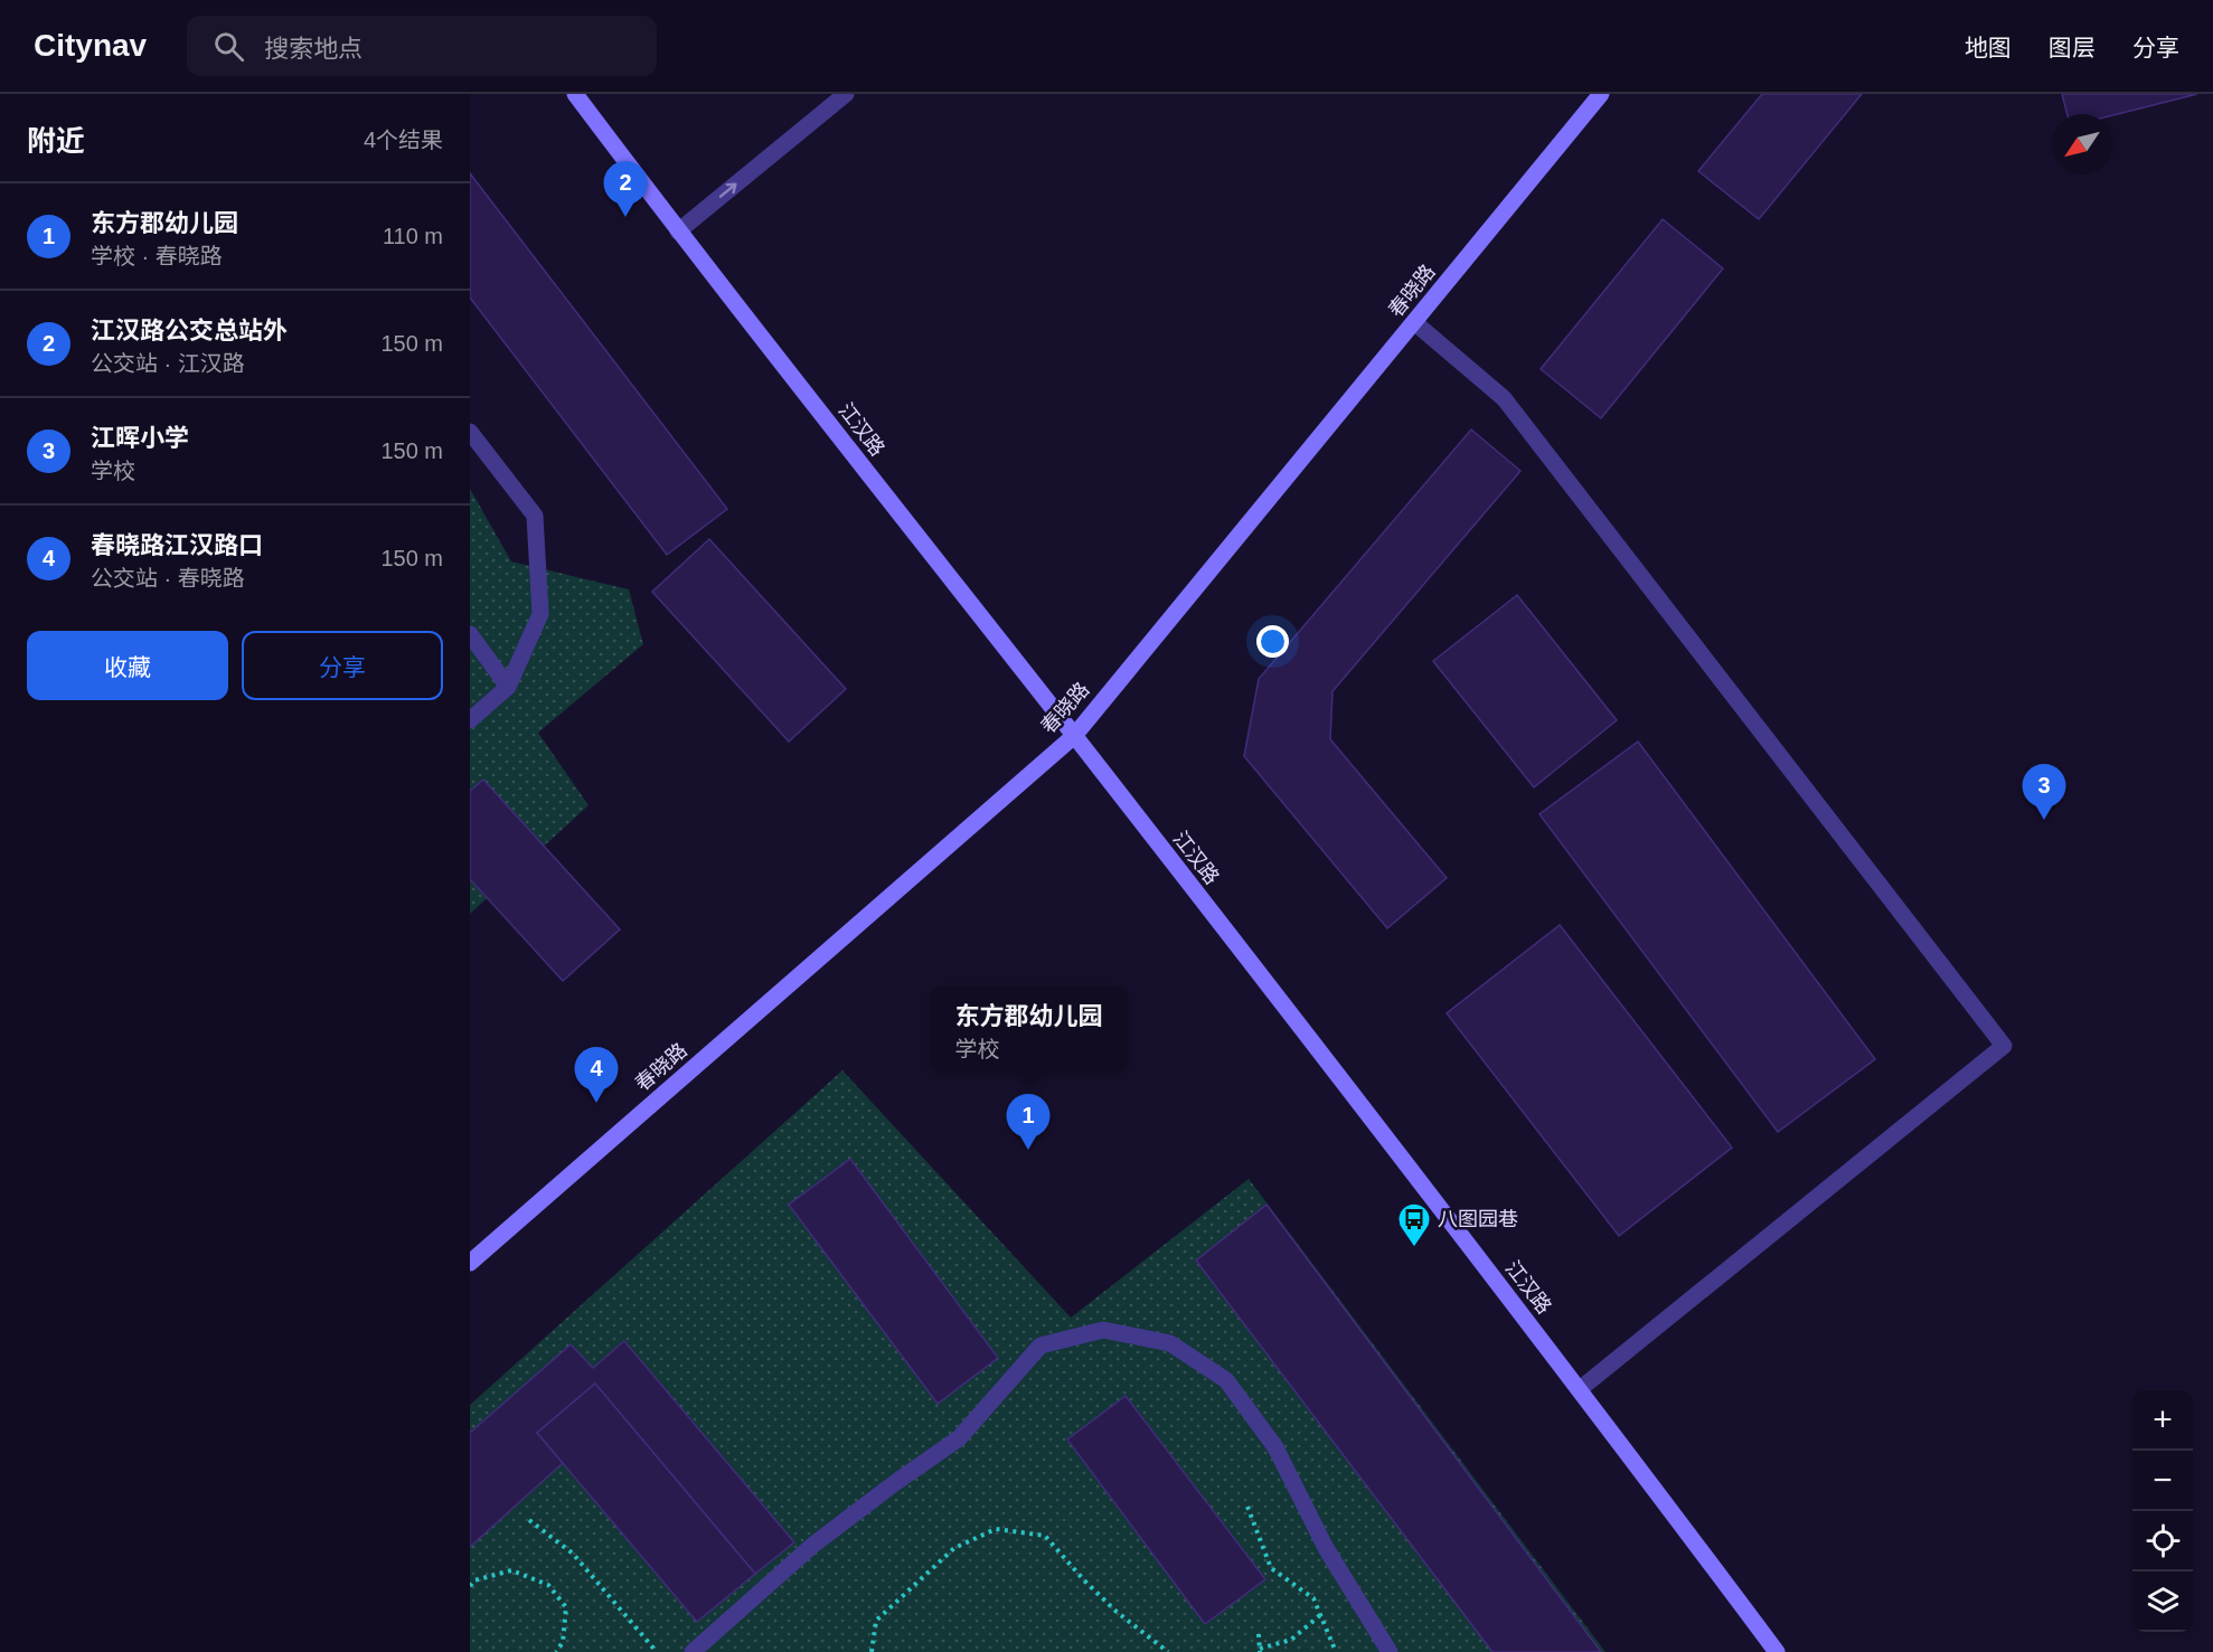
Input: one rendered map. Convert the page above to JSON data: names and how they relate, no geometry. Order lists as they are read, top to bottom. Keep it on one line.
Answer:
{"streets":{"street":["春晓路","江汉路"]},"crossings":[["春晓路","江汉路"]],"places":{"bus stop":["八图园巷"]},"north":"bottom left","page":{"header":"Citynav","search":"搜索地点","nav":["地图","图层","分享"],"heading":["附近","4个结果"],"pins":["2","3","4","1"],"list":[{"mark":"1","name":"东方郡幼儿园","note":"学校 · 春晓路","value":"110 m"},{"mark":"2","name":"江汉路公交总站外","note":"公交站 · 江汉路","value":"150 m"},{"mark":"3","name":"江晖小学","note":"学校","value":"150 m"},{"mark":"4","name":"春晓路江汉路口","note":"公交站 · 春晓路","value":"150 m"}],"buttons":["收藏","分享"],"popup":["东方郡幼儿园","学校"],"map_buttons":["+","−"]}}
